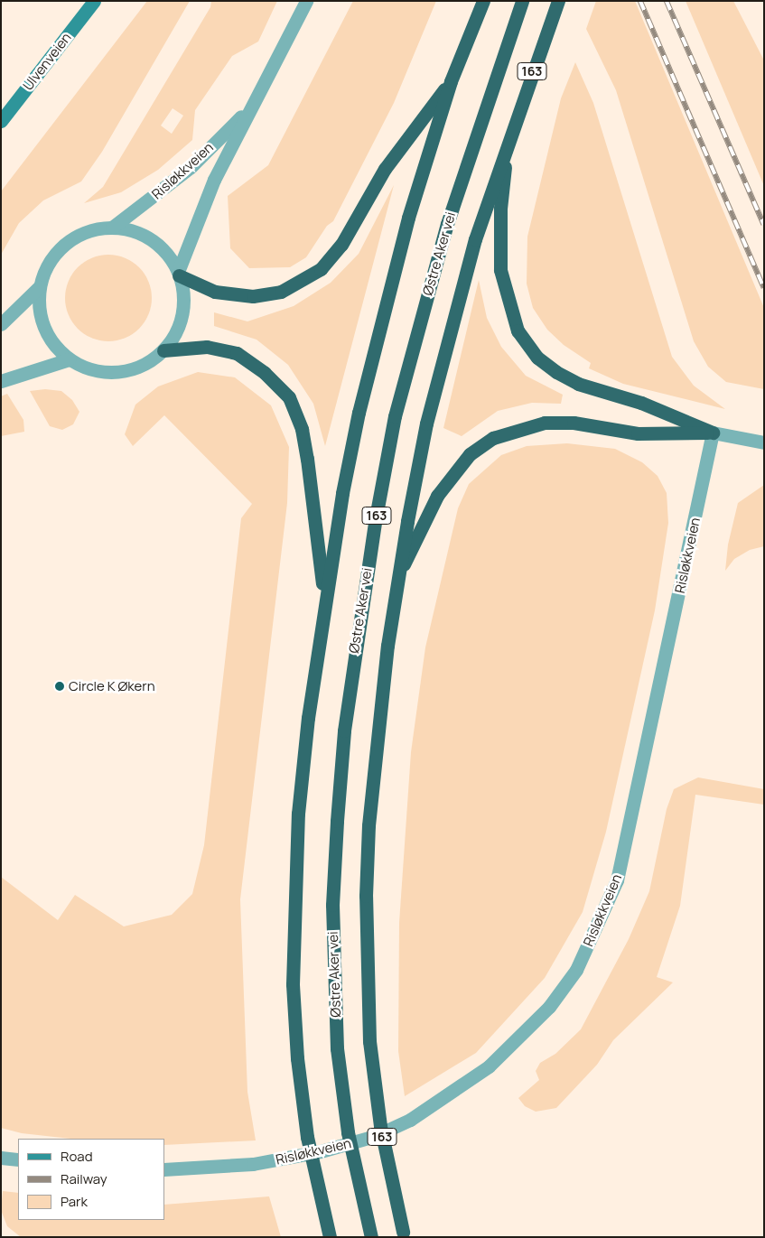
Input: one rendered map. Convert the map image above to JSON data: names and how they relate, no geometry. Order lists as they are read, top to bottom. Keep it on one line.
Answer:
{"streets":{"highway":["163","Østre Aker vei"],"main road":["Ulvenveien"],"street":["Risløkkveien"]},"places":["Circle K Økern"],"legend":["Road","Railway","Park"]}
